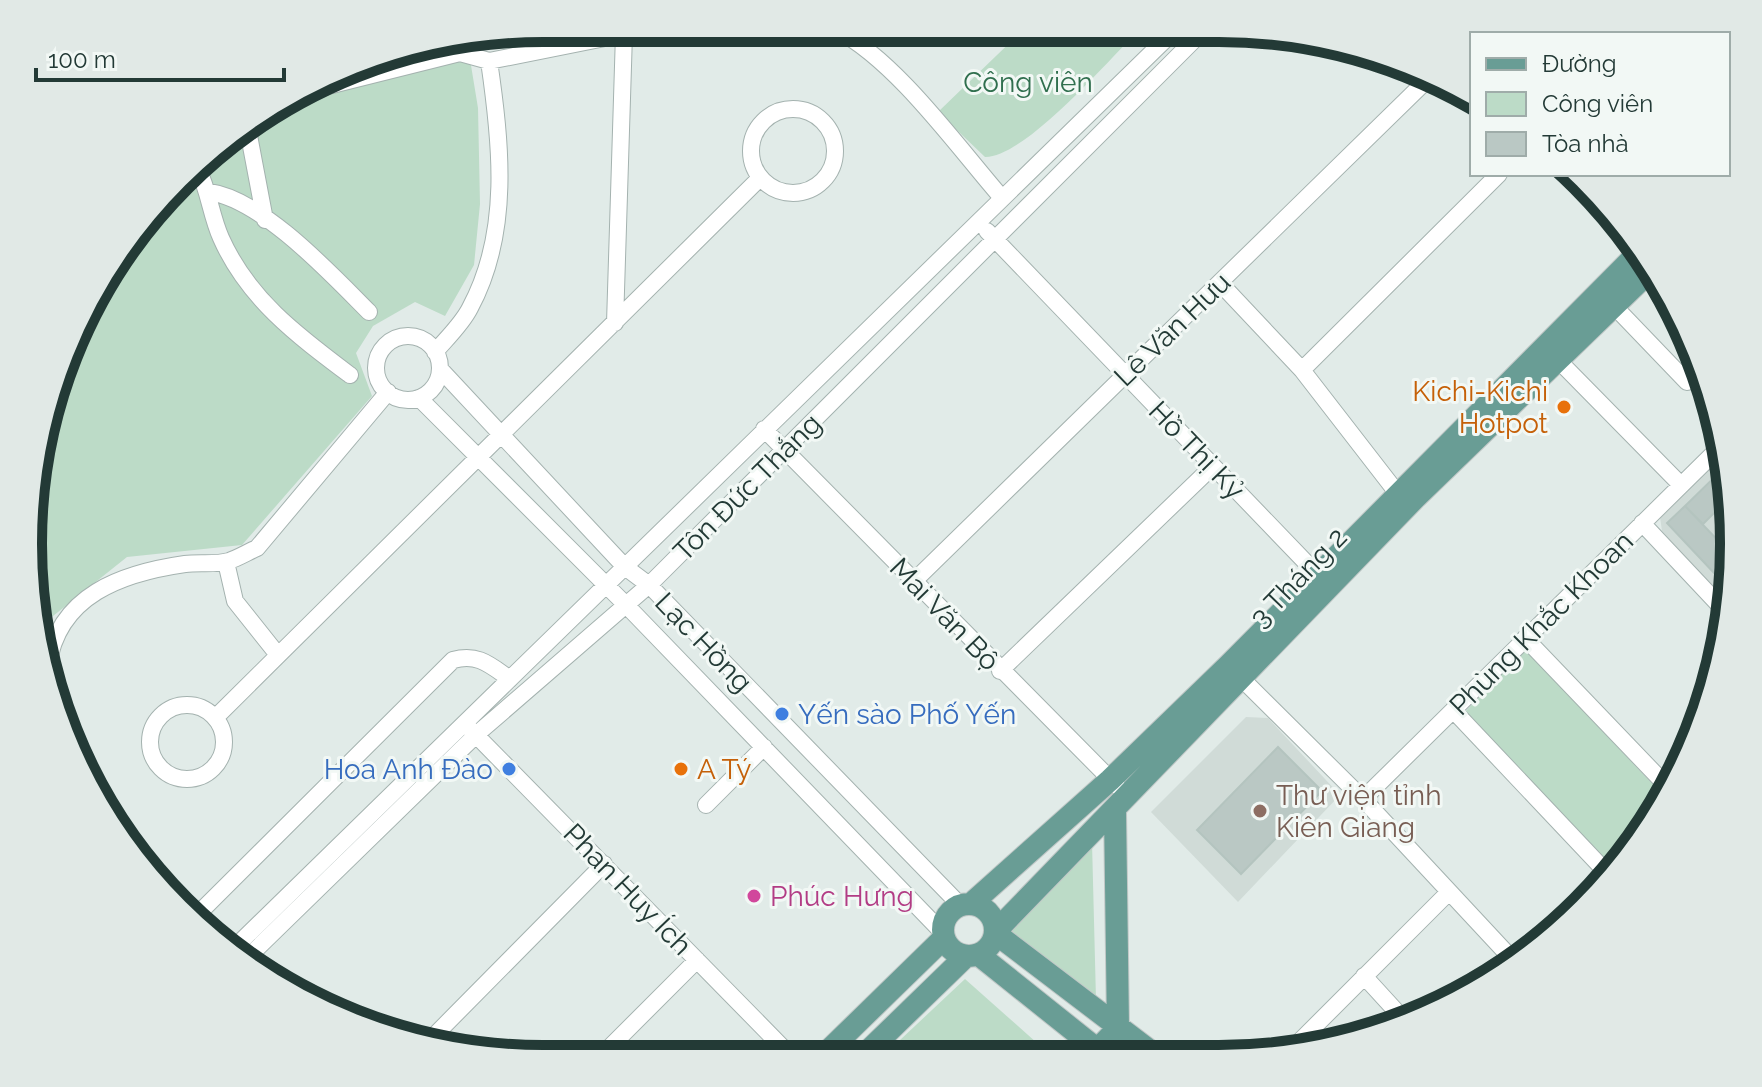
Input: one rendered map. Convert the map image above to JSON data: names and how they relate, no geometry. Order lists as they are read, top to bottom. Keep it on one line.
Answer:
{"streets":{"main road":["3 Tháng 2"],"street":["Lê Văn Hưu","Hồ Thị Kỷ","Tôn Đức Thắng","Mai Văn Bộ","Phùng Khắc Khoan","Lạc Hồng","Phan Huy Ích"]},"crossings":[["Lê Văn Hưu","Hồ Thị Kỷ"],["Lê Văn Hưu","Mai Văn Bộ"],["Hồ Thị Kỷ","Tôn Đức Thắng"],["Hồ Thị Kỷ","3 Tháng 2"],["Tôn Đức Thắng","Mai Văn Bộ"],["Tôn Đức Thắng","Lạc Hồng"],["Tôn Đức Thắng","Phan Huy Ích"],["3 Tháng 2","Mai Văn Bộ"],["3 Tháng 2","Lạc Hồng"]],"parks":["Công viên"],"places":["Kichi-Kichi Hotpot","Yến sào Phố Yến","Hoa Anh Đào","A Tý","Thư viện tỉnh Kiên Giang","Phúc Hưng"],"legend":["Đường","Công viên","Tòa nhà"],"scale_bar":"100 m"}
